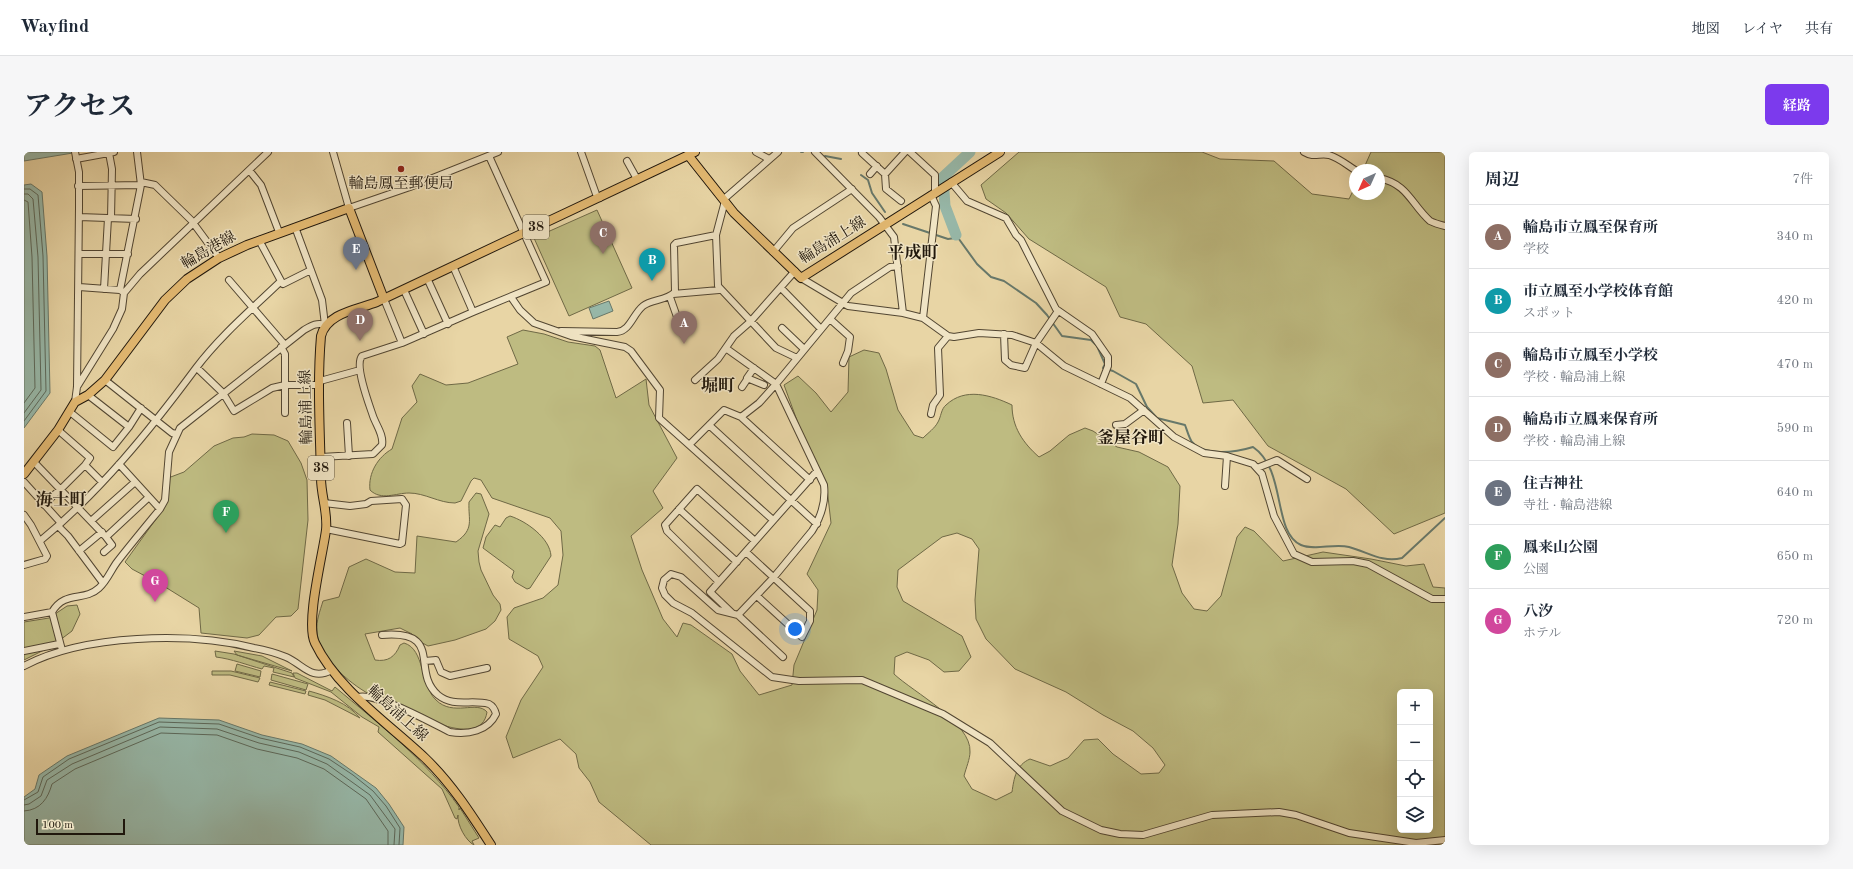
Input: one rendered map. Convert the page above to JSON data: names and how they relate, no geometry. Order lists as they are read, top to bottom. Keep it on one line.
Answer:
{"streets":{"main road":["38","輪島浦上線","輪島港線"]},"districts":["平成町","堀町","釜屋谷町","海士町"],"places":["輪島鳳至郵便局"],"scale_bar":"100 m","north":"bottom left","page":{"header":"Wayfind","nav":["地図","レイヤ","共有"],"title":"アクセス","buttons":"経路","heading":["周辺","7件"],"list":[{"mark":"A","name":"輪島市立鳳至保育所","note":"学校","value":"340 m"},{"mark":"B","name":"市立鳳至小学校体育館","note":"スポット","value":"420 m"},{"mark":"C","name":"輪島市立鳳至小学校","note":"学校 · 輪島浦上線","value":"470 m"},{"mark":"D","name":"輪島市立鳳来保育所","note":"学校 · 輪島浦上線","value":"590 m"},{"mark":"E","name":"住吉神社","note":"寺社 · 輪島港線","value":"640 m"},{"mark":"F","name":"鳳来山公園","note":"公園","value":"650 m"},{"mark":"G","name":"八汐","note":"ホテル","value":"720 m"}],"pins":["C","E","B","D","A","F","G"],"map_buttons":["+","−"],"scale":"100 m"}}
